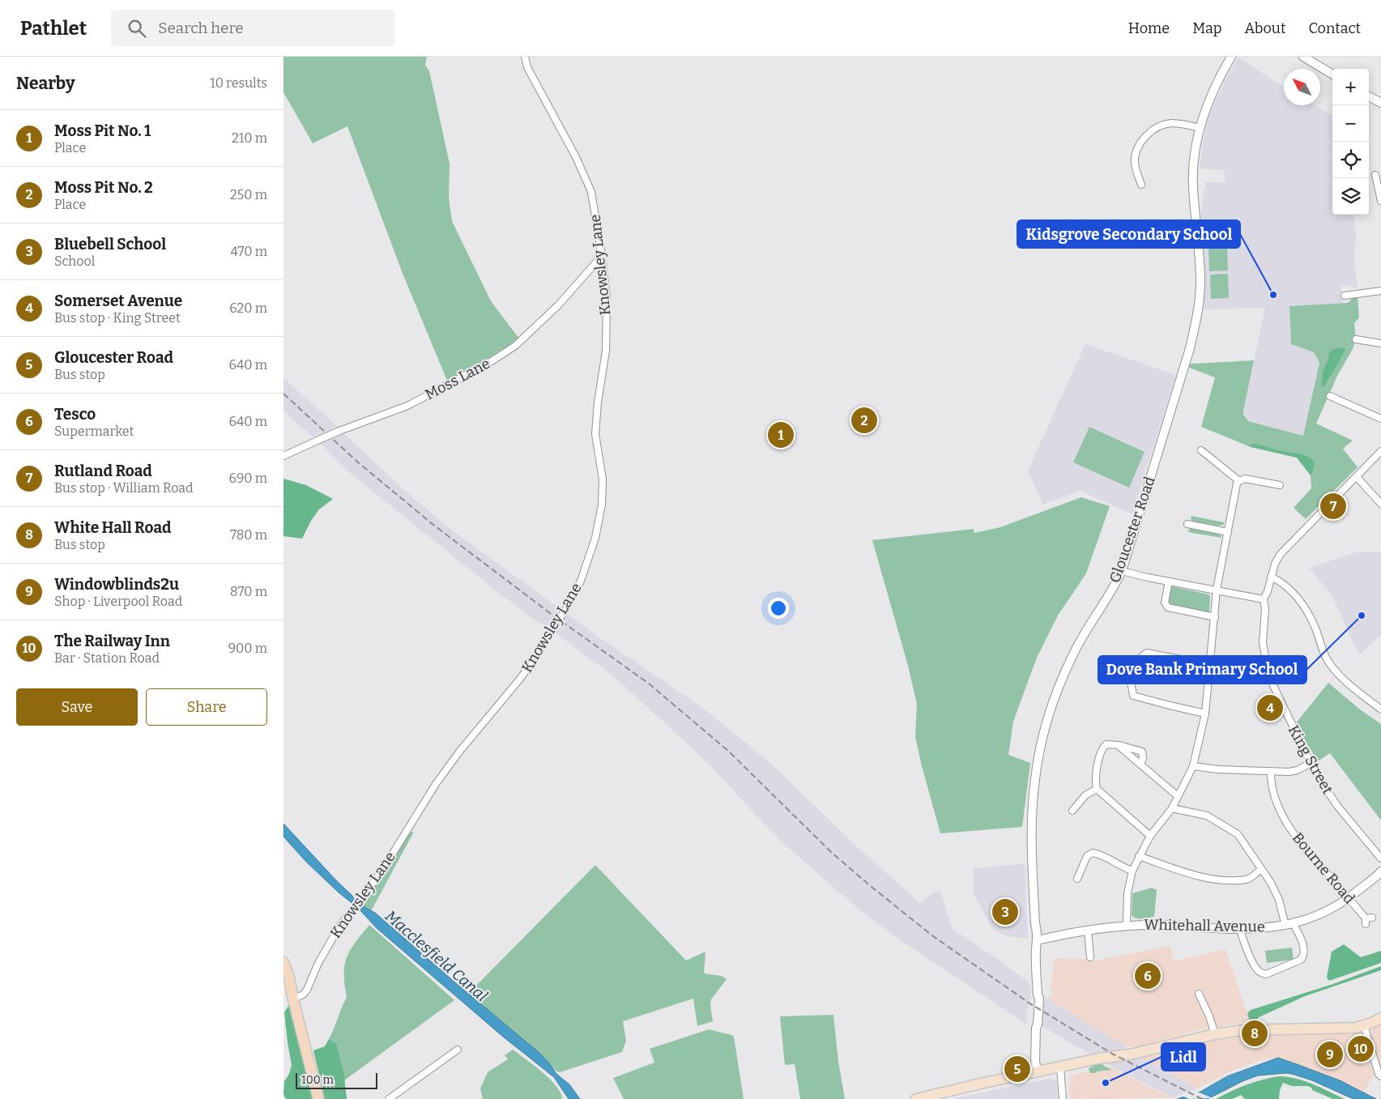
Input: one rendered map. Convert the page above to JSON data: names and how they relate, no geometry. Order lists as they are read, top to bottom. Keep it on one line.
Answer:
{"streets":{"street":["Knowsley Lane","Moss Lane","Gloucester Road","King Street","Bourne Road","Whitehall Avenue"]},"crossings":[["Knowsley Lane","Moss Lane"],["Gloucester Road","Whitehall Avenue"],["Bourne Road","Whitehall Avenue"]],"water":["Macclesfield Canal"],"places":["Kidsgrove Secondary School","Dove Bank Primary School","Lidl"],"scale_bar":"100 m","north":"top left","page":{"header":"Pathlet","search":"Search here","nav":["Home","Map","About","Contact"],"heading":["Nearby","10 results"],"map_buttons":["+","−"],"list":[{"mark":"1","name":"Moss Pit No. 1","note":"Place","value":"210 m"},{"mark":"2","name":"Moss Pit No. 2","note":"Place","value":"250 m"},{"mark":"3","name":"Bluebell School","note":"School","value":"470 m"},{"mark":"4","name":"Somerset Avenue","note":"Bus stop · King Street","value":"620 m"},{"mark":"5","name":"Gloucester Road","note":"Bus stop","value":"640 m"},{"mark":"6","name":"Tesco","note":"Supermarket","value":"640 m"},{"mark":"7","name":"Rutland Road","note":"Bus stop · William Road","value":"690 m"},{"mark":"8","name":"White Hall Road","note":"Bus stop","value":"780 m"},{"mark":"9","name":"Windowblinds2u","note":"Shop · Liverpool Road","value":"870 m"},{"mark":"10","name":"The Railway Inn","note":"Bar · Station Road","value":"900 m"}],"pins":["2","1","7","4","3","6","8","10","9","5"],"buttons":["Save","Share"],"scale":"100 m"}}
